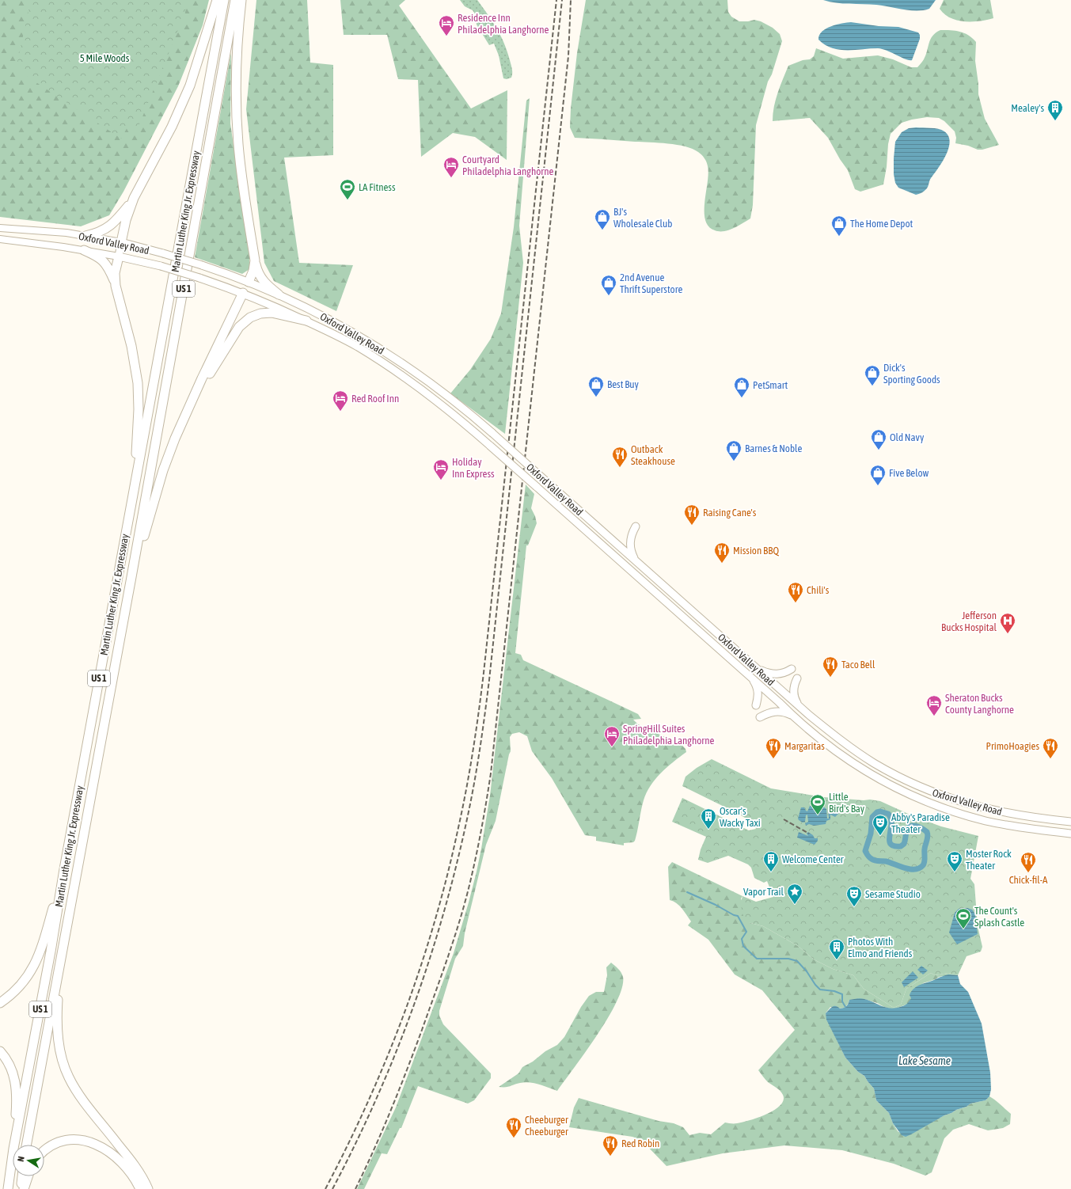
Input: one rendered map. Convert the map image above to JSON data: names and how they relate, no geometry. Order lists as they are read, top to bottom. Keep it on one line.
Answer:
{"streets":{"highway":["Martin Luther King Jr. Expressway","US 1"],"main road":["Oxford Valley Road"]},"water":["Lake Sesame"],"parks":["5 Mile Woods"],"places":{"hotel":["Residence Inn Philadelphia Langhorne","Courtyard Philadelphia Langhorne","Red Roof Inn","Holiday Inn Express","Sheraton Bucks County Langhorne","SpringHill Suites Philadelphia Langhorne"],"building":["Mealey's","Oscar's Wacky Taxi","Welcome Center","Photos With Elmo and Friends"],"sports":["LA Fitness","Little Bird's Bay","The Count's Splash Castle"],"shop":["BJ's Wholesale Club","The Home Depot","2nd Avenue Thrift Superstore","Dick's Sporting Goods","Best Buy","PetSmart","Old Navy","Barnes & Noble","Five Below"],"restaurant":["Outback Steakhouse","Raising Cane's","Mission BBQ","Chili's","Taco Bell","Margaritas","PrimoHoagies","Chick-fil-A","Cheeburger Cheeburger","Red Robin"],"hospital":["Jefferson Bucks Hospital"],"theatre":["Abby's Paradise Theater","Moster Rock Theater","Sesame Studio"],"place":["Vapor Trail"]},"north":"left"}
